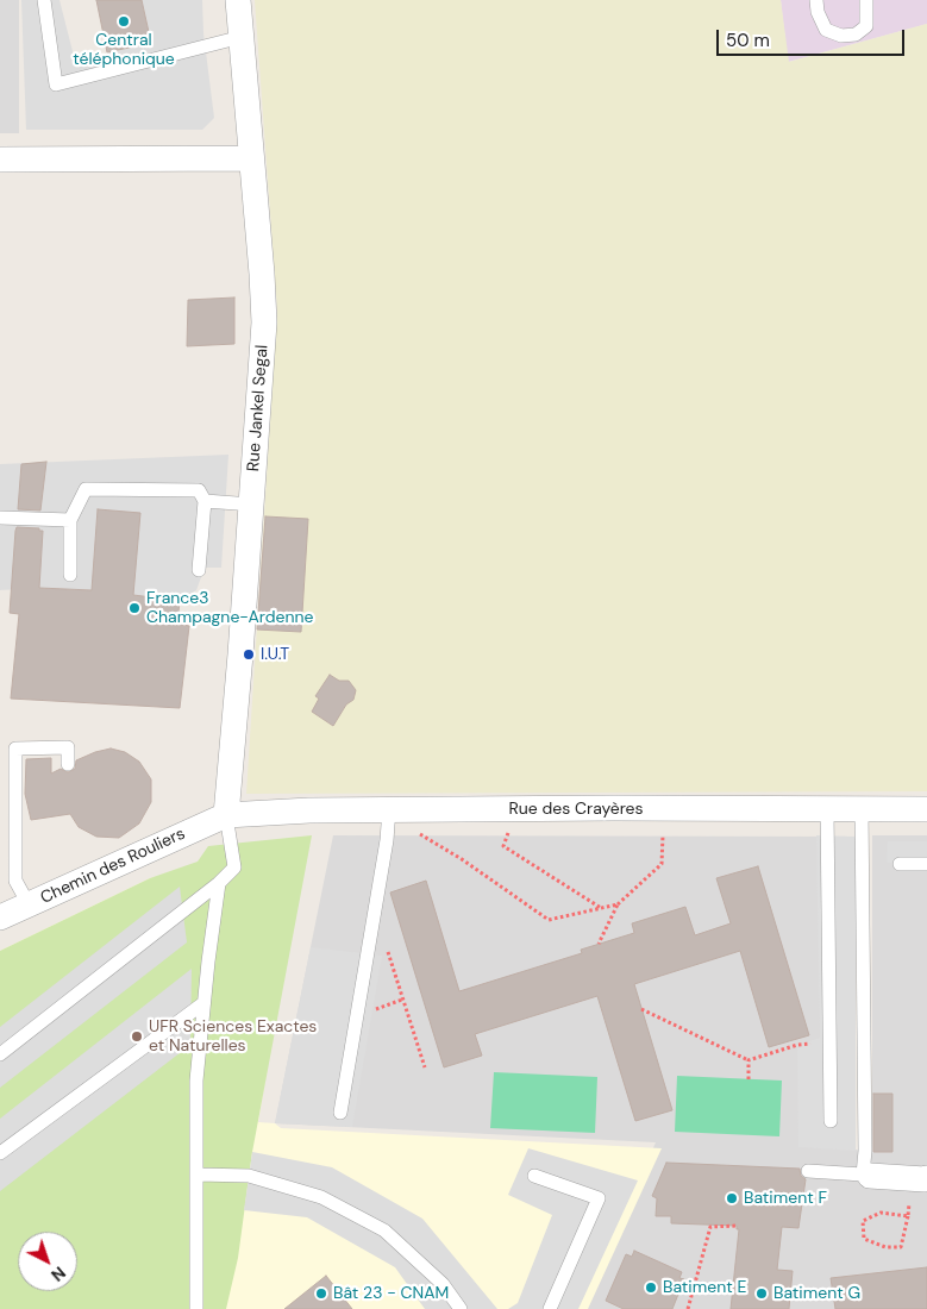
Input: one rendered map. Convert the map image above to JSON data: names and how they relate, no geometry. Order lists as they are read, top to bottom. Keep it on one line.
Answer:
{"streets":{"street":["Rue Jankel Segal","Rue des Crayères","Chemin des Rouliers"]},"crossings":[["Rue Jankel Segal","Rue des Crayères"],["Rue Jankel Segal","Chemin des Rouliers"],["Rue des Crayères","Chemin des Rouliers"]],"places":["Central téléphonique","France3 Champagne-Ardenne","I.U.T","UFR Sciences Exactes et Naturelles","Batiment F","Batiment E","Bât 23 - CNAM","Batiment G"],"scale_bar":"50 m","north":"bottom right"}
